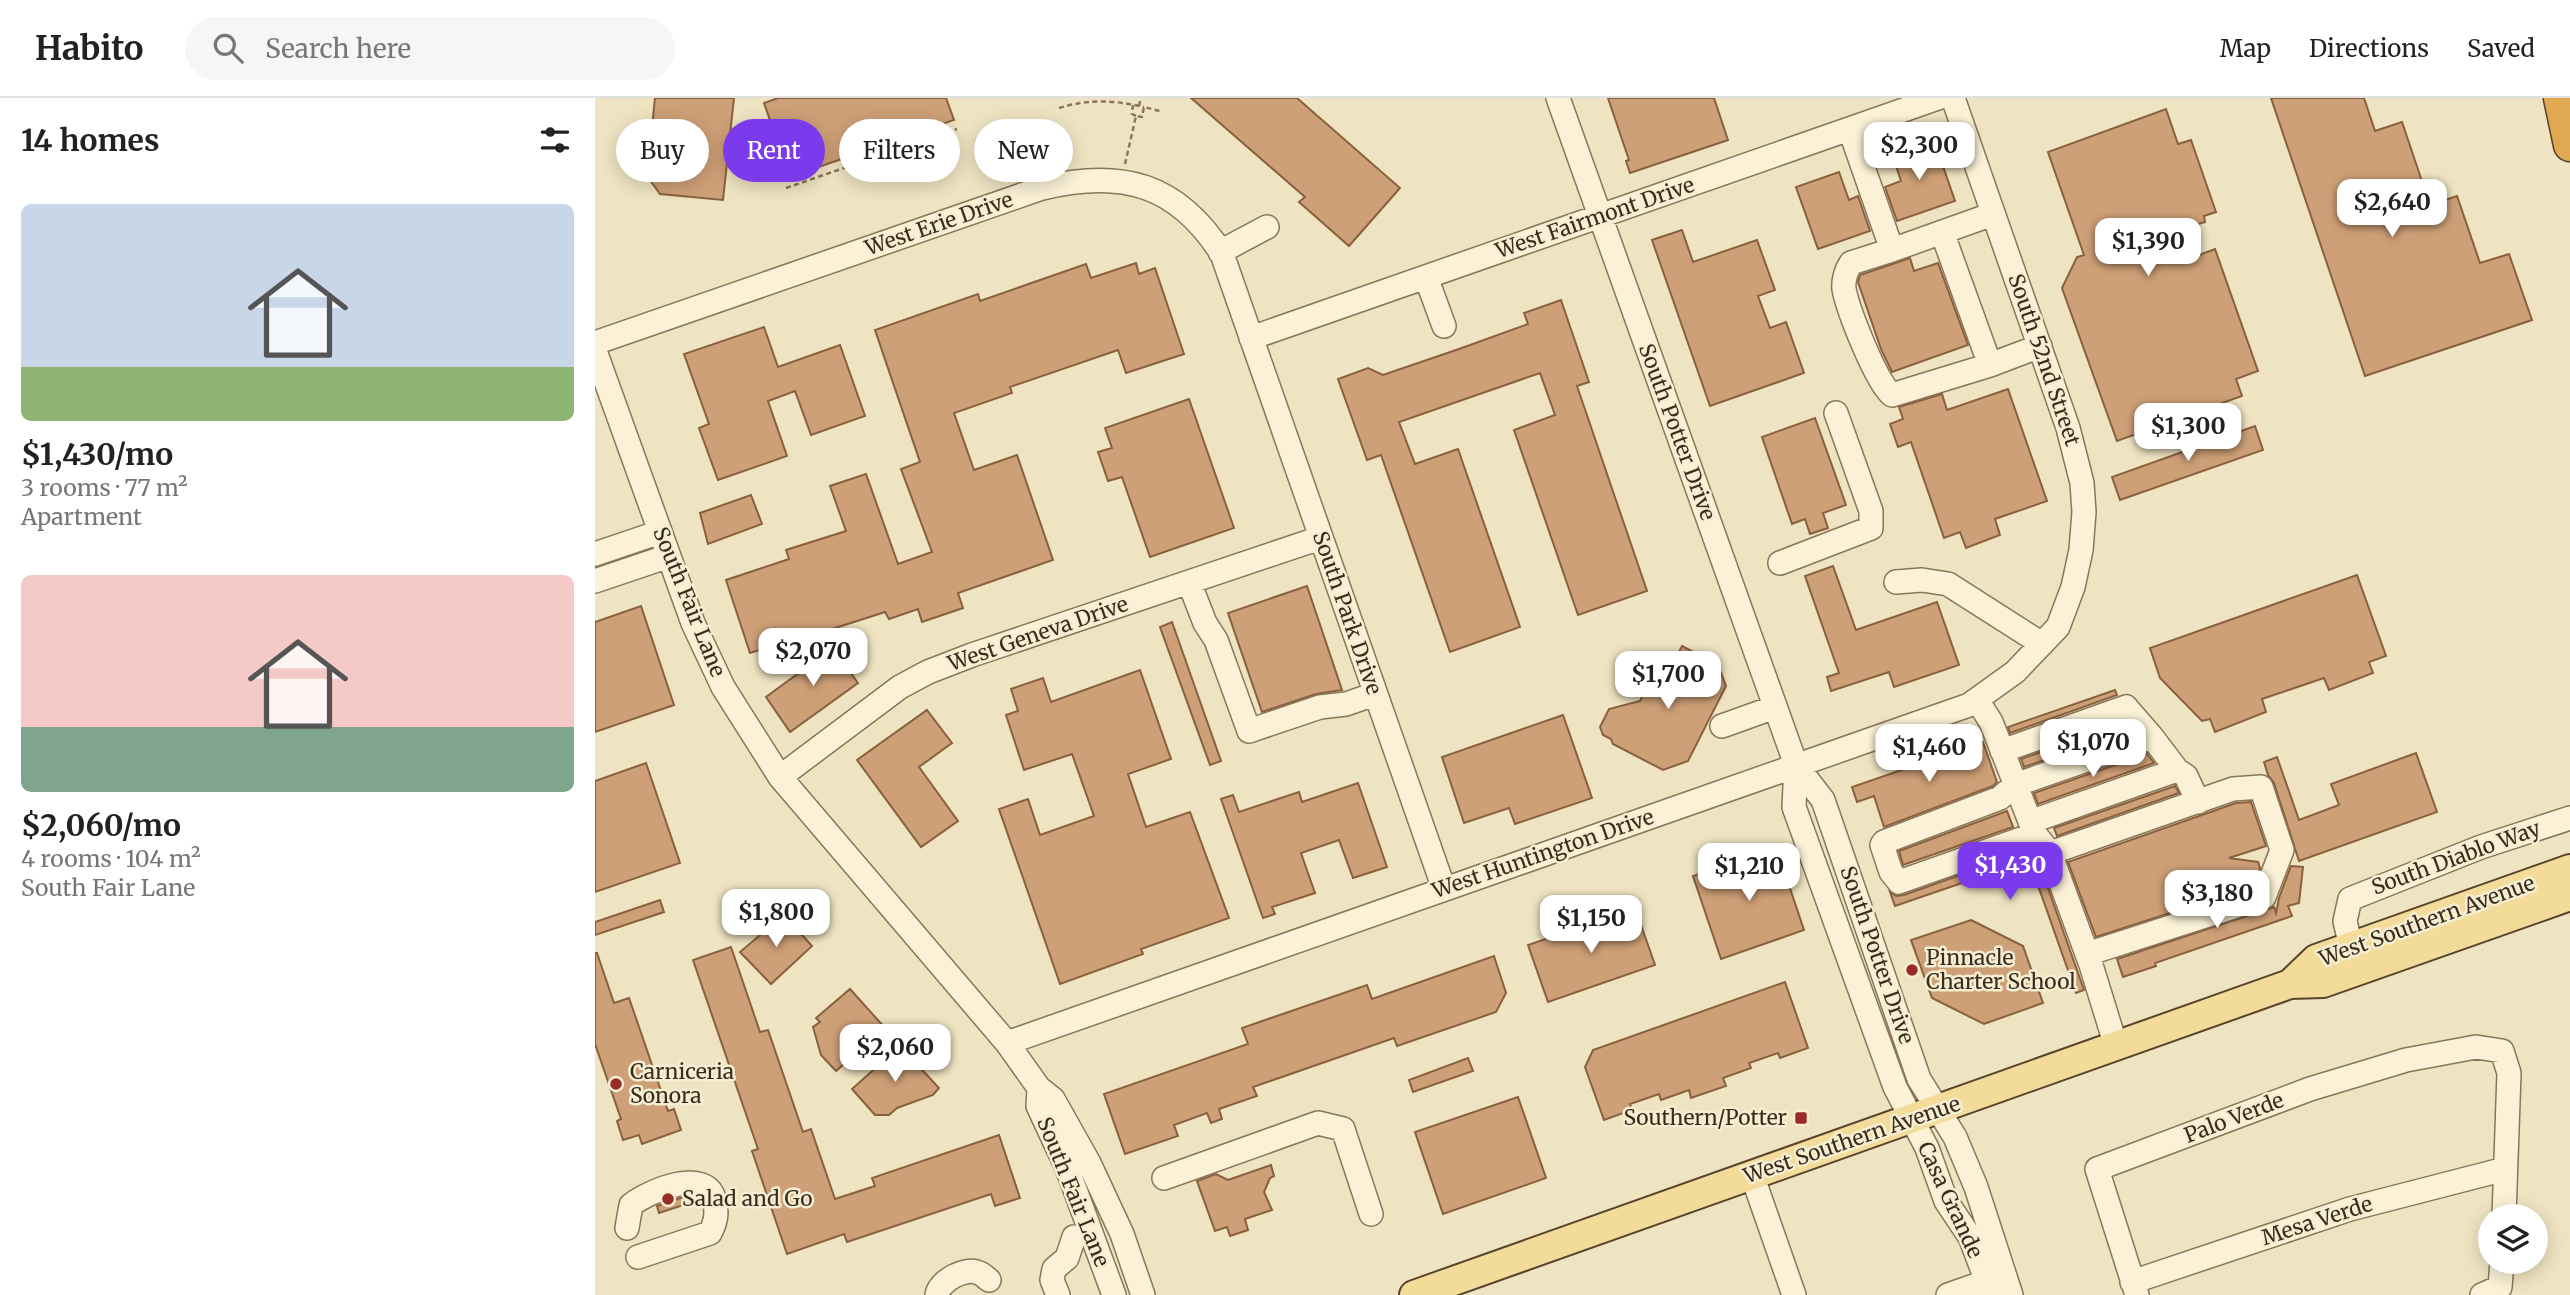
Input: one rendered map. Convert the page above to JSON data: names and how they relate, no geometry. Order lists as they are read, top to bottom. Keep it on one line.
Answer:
{"streets":{"main road":["West Southern Avenue"],"street":["West Fairmont Drive","West Erie Drive","South 52nd Street","South Potter Drive","South Fair Lane","South Park Drive","West Geneva Drive","West Huntington Drive","South Diablo Way","Palo Verde","Casa Grande","Mesa Verde"]},"crossings":[["West Fairmont Drive","West Erie Drive"],["West Fairmont Drive","South Potter Drive"],["West Fairmont Drive","South Park Drive"],["West Erie Drive","South Park Drive"],["South 52nd Street","West Huntington Drive"],["South Potter Drive","West Huntington Drive"],["South Potter Drive","West Southern Avenue"],["South Potter Drive","Casa Grande"],["South Fair Lane","West Geneva Drive"],["South Fair Lane","West Huntington Drive"],["South Park Drive","West Geneva Drive"],["South Park Drive","West Huntington Drive"],["South Diablo Way","West Southern Avenue"],["West Southern Avenue","Casa Grande"],["Palo Verde","Mesa Verde"]],"places":{"other":["Pinnacle Charter School","Carniceria Sonora","Salad and Go"],"transit":["Southern/Potter"]},"page":{"header":"Habito","search":"Search here","nav":["Map","Directions","Saved"],"heading":"14 homes","chip":["Buy","Rent","Filters","New"],"price":["$2,300","$2,640","$1,390","$1,300","$2,070","$1,700","$1,070","$1,460","$1,430","$1,210","$3,180","$1,800","$1,150","$2,060"],"list":[{"name":"$1,430/mo","note":"3 rooms · 77 m² · Apartment"},{"name":"$2,060/mo","note":"4 rooms · 104 m² · South Fair Lane"}]}}
